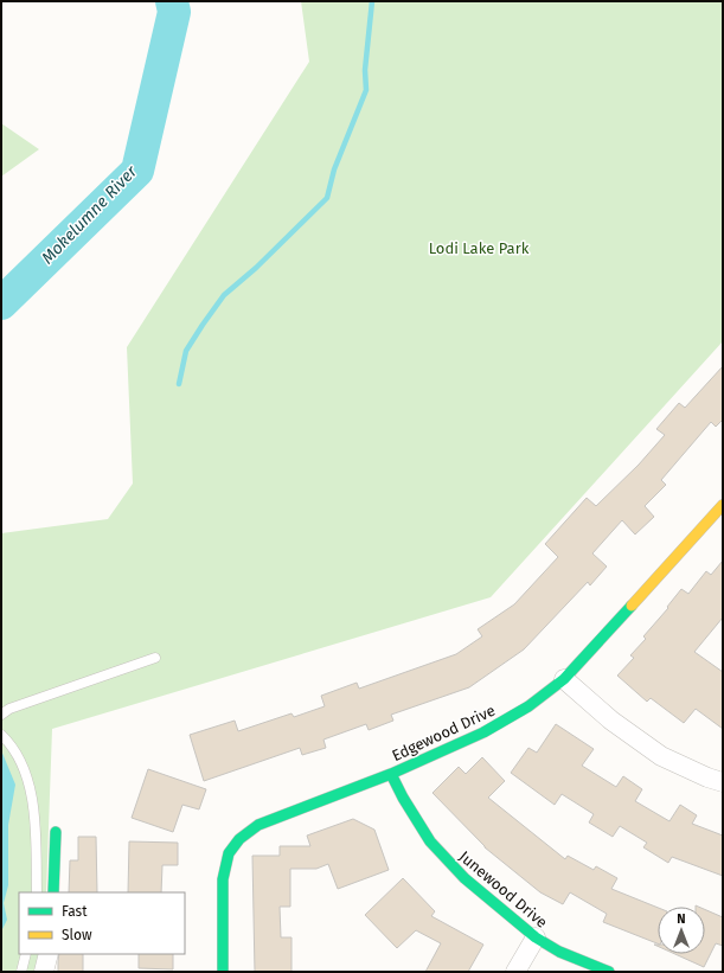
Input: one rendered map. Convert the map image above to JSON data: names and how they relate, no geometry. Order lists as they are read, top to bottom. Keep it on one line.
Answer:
{"streets":{"street":["Edgewood Drive","Junewood Drive"]},"crossings":[["Edgewood Drive","Junewood Drive"]],"water":["Mokelumne River"],"parks":["Lodi Lake Park"],"legend":["Fast","Slow"],"north":"top"}
